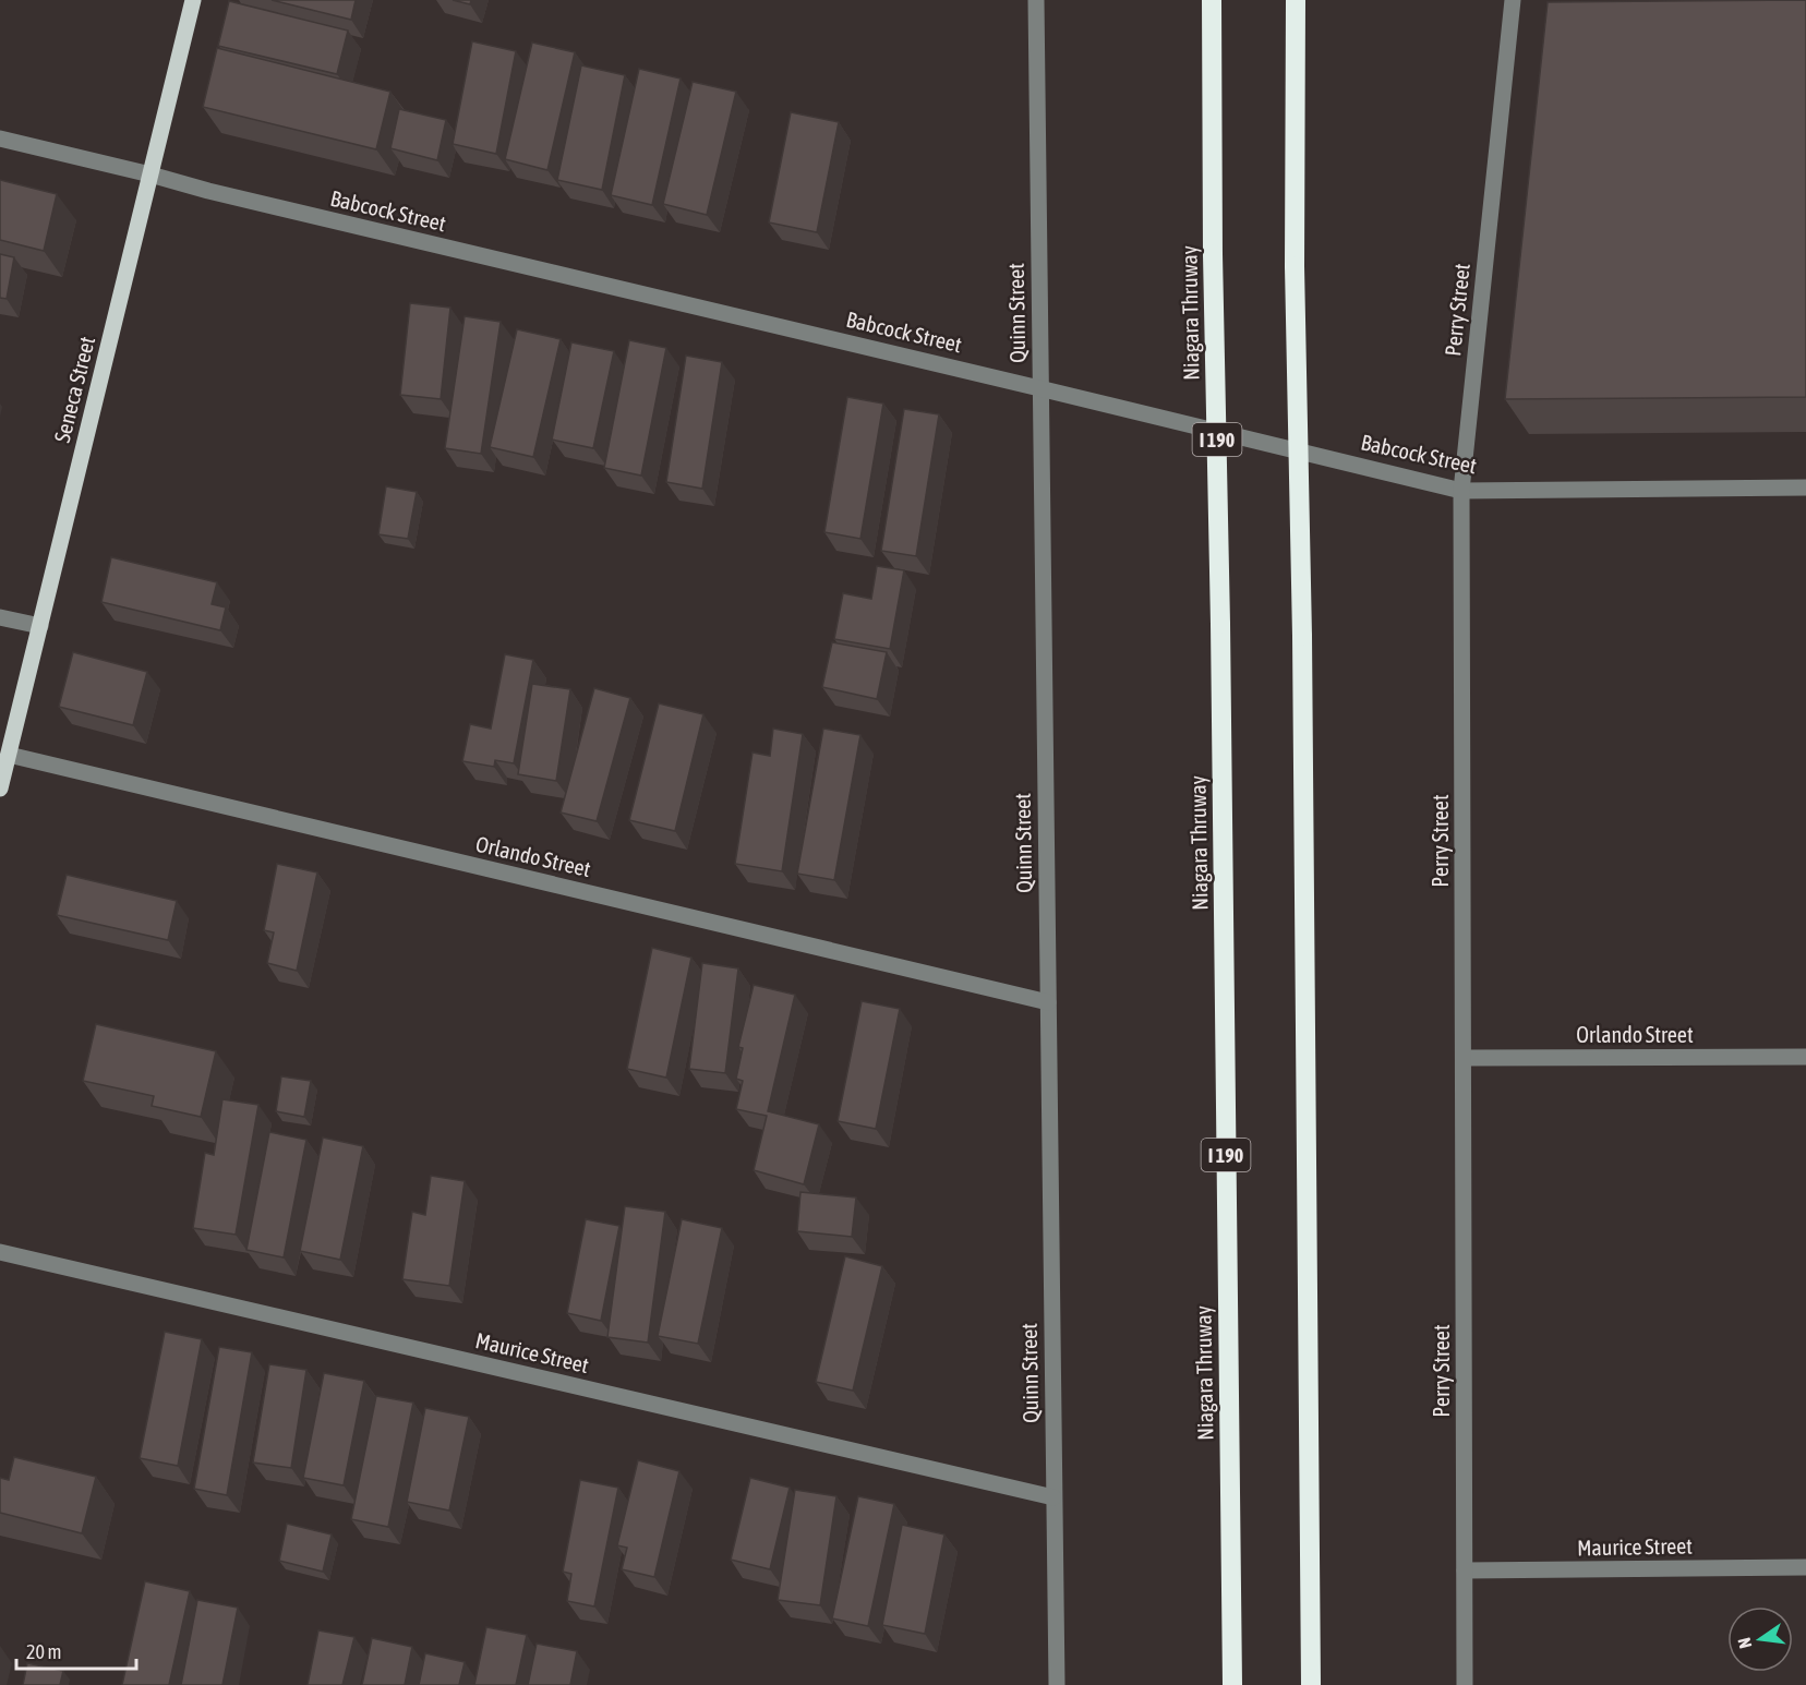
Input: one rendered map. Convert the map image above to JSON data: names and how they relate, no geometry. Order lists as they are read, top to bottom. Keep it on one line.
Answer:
{"streets":{"highway":["Niagara Thruway","I 190"],"main road":["Seneca Street"],"street":["Babcock Street","Perry Street","Quinn Street","Orlando Street","Maurice Street"]},"crossings":[["Babcock Street","Perry Street"],["Babcock Street","Quinn Street"],["Babcock Street","Seneca Street"],["Perry Street","Orlando Street"],["Perry Street","Maurice Street"],["Quinn Street","Orlando Street"],["Quinn Street","Maurice Street"],["Seneca Street","Orlando Street"]],"scale_bar":"20 m","north":"left"}
